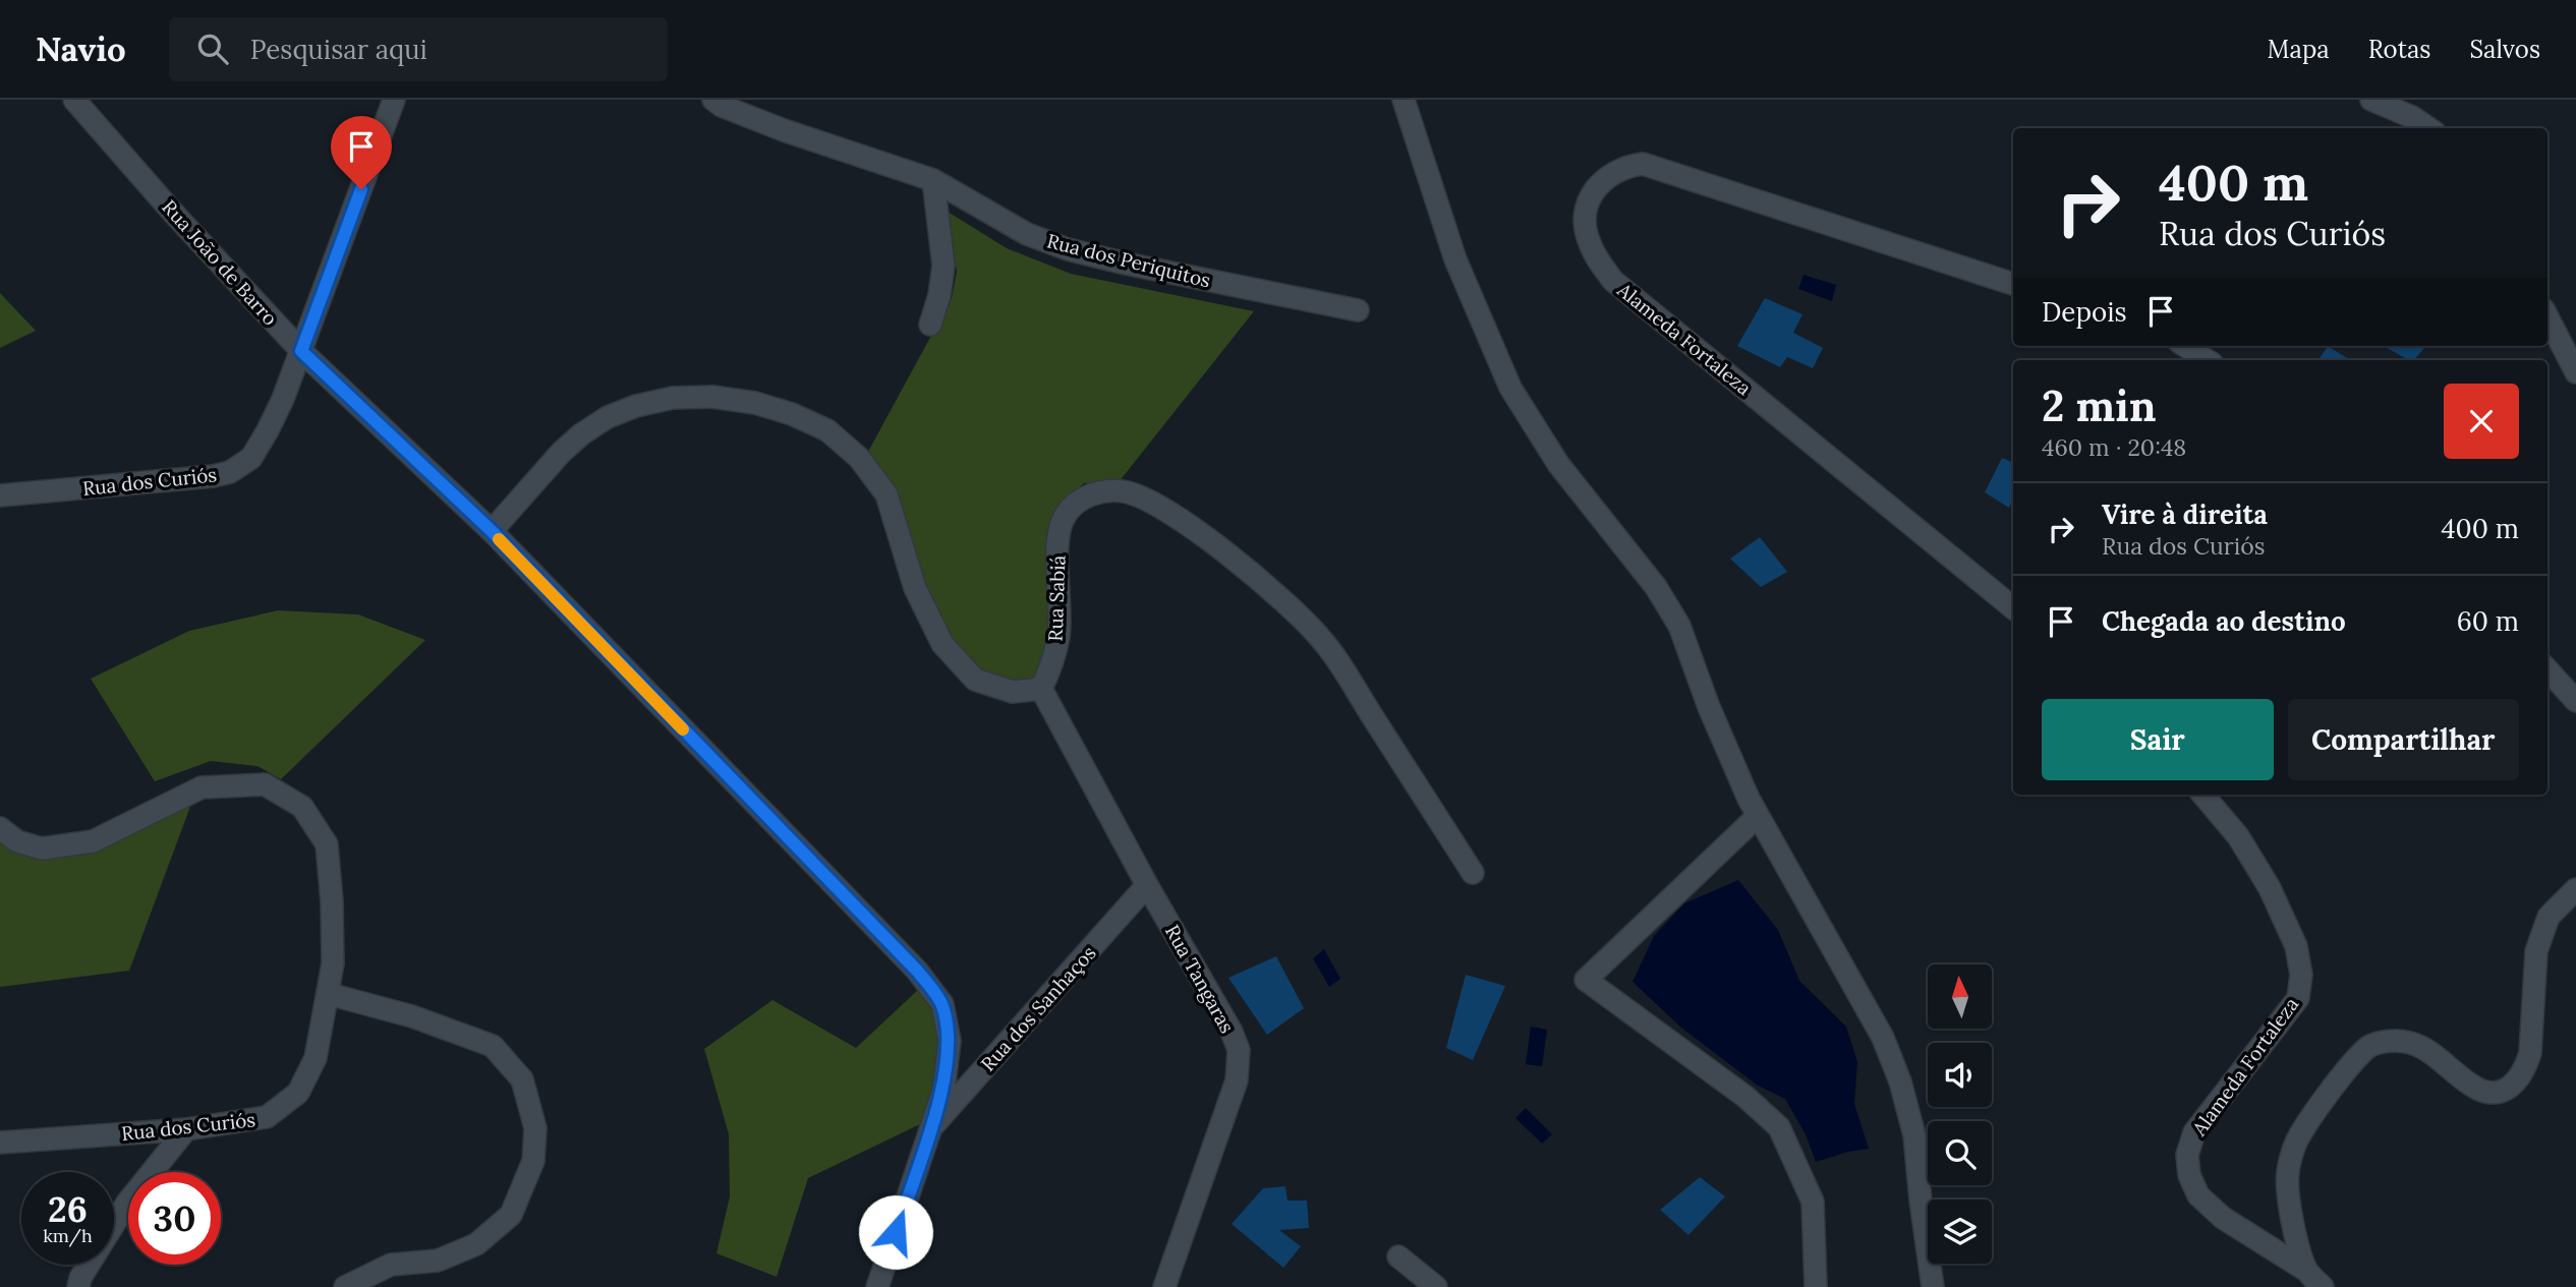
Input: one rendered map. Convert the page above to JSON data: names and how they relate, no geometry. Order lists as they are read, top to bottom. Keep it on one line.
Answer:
{"streets":{"street":["Rua dos Periquitos","Rua João de Barro","Alameda Fortaleza","Rua dos Curiós","Rua Sabiá","Rua Tangaras","Rua dos Sanhaços"]},"crossings":[["Rua João de Barro","Rua dos Curiós"],["Rua João de Barro","Rua dos Sanhaços"],["Rua Sabiá","Rua Tangaras"],["Rua Tangaras","Rua dos Sanhaços"]],"north":"top","page":{"header":"Navio","search":"Pesquisar aqui","nav":["Mapa","Rotas","Salvos"],"turn":["400 m","Rua dos Curiós"],"then":"Depois","heading":["2 min","460 m · 20:48"],"list":[{"name":"Vire à direita","note":"Rua dos Curiós","value":"400 m"},{"name":"Chegada ao destino","value":"60 m"}],"buttons":["Sair","Compartilhar"],"speed":"26 km/h","limit":"30"}}
